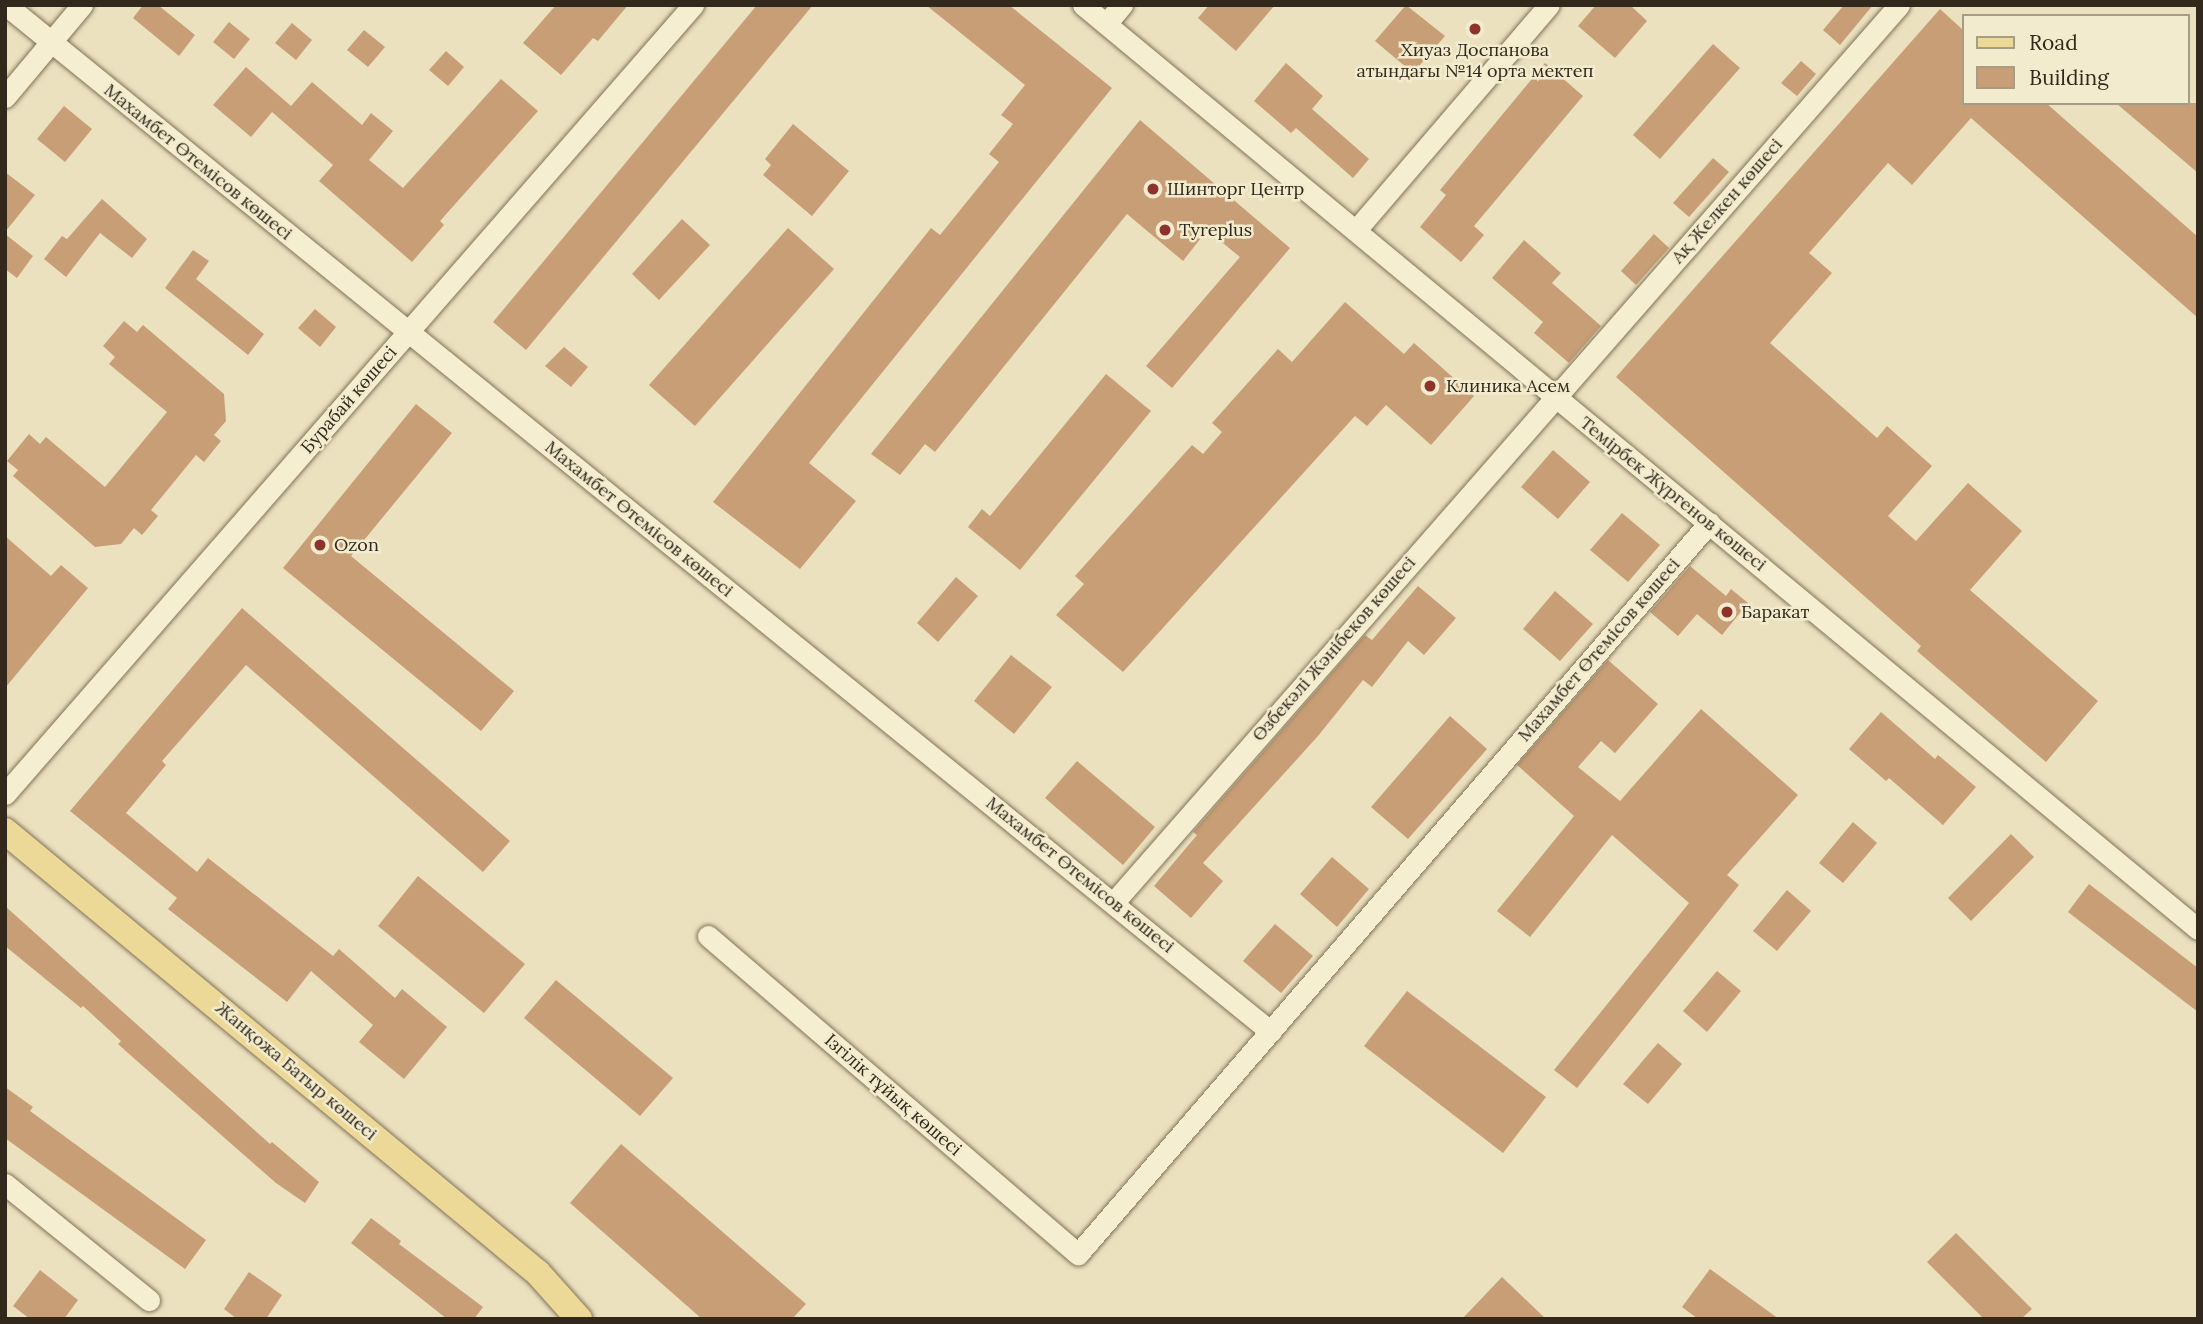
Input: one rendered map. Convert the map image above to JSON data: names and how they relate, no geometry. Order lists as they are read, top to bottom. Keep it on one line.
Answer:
{"streets":{"main road":["Жанқожа Батыр көшесі"],"street":["Махамбет Өтемісов көшесі","Ақ Желкен көшесі","Бурабай көшесі","Темірбек Жүргенов көшесі","Өзбекәлі Жәнібеков көшесі","Ізгілік тұйық көшесі"]},"crossings":[["Махамбет Өтемісов көшесі","Бурабай көшесі"],["Махамбет Өтемісов көшесі","Темірбек Жүргенов көшесі"],["Махамбет Өтемісов көшесі","Өзбекәлі Жәнібеков көшесі"],["Махамбет Өтемісов көшесі","Ізгілік тұйық көшесі"],["Ақ Желкен көшесі","Темірбек Жүргенов көшесі"],["Ақ Желкен көшесі","Өзбекәлі Жәнібеков көшесі"],["Темірбек Жүргенов көшесі","Өзбекәлі Жәнібеков көшесі"]],"places":["Хиуаз Доспанова атындағы №14 орта мектеп","Шинторг Центр","Tyreplus","Клиника Асем","Ozon","Баракат"],"legend":["Road","Building"]}
